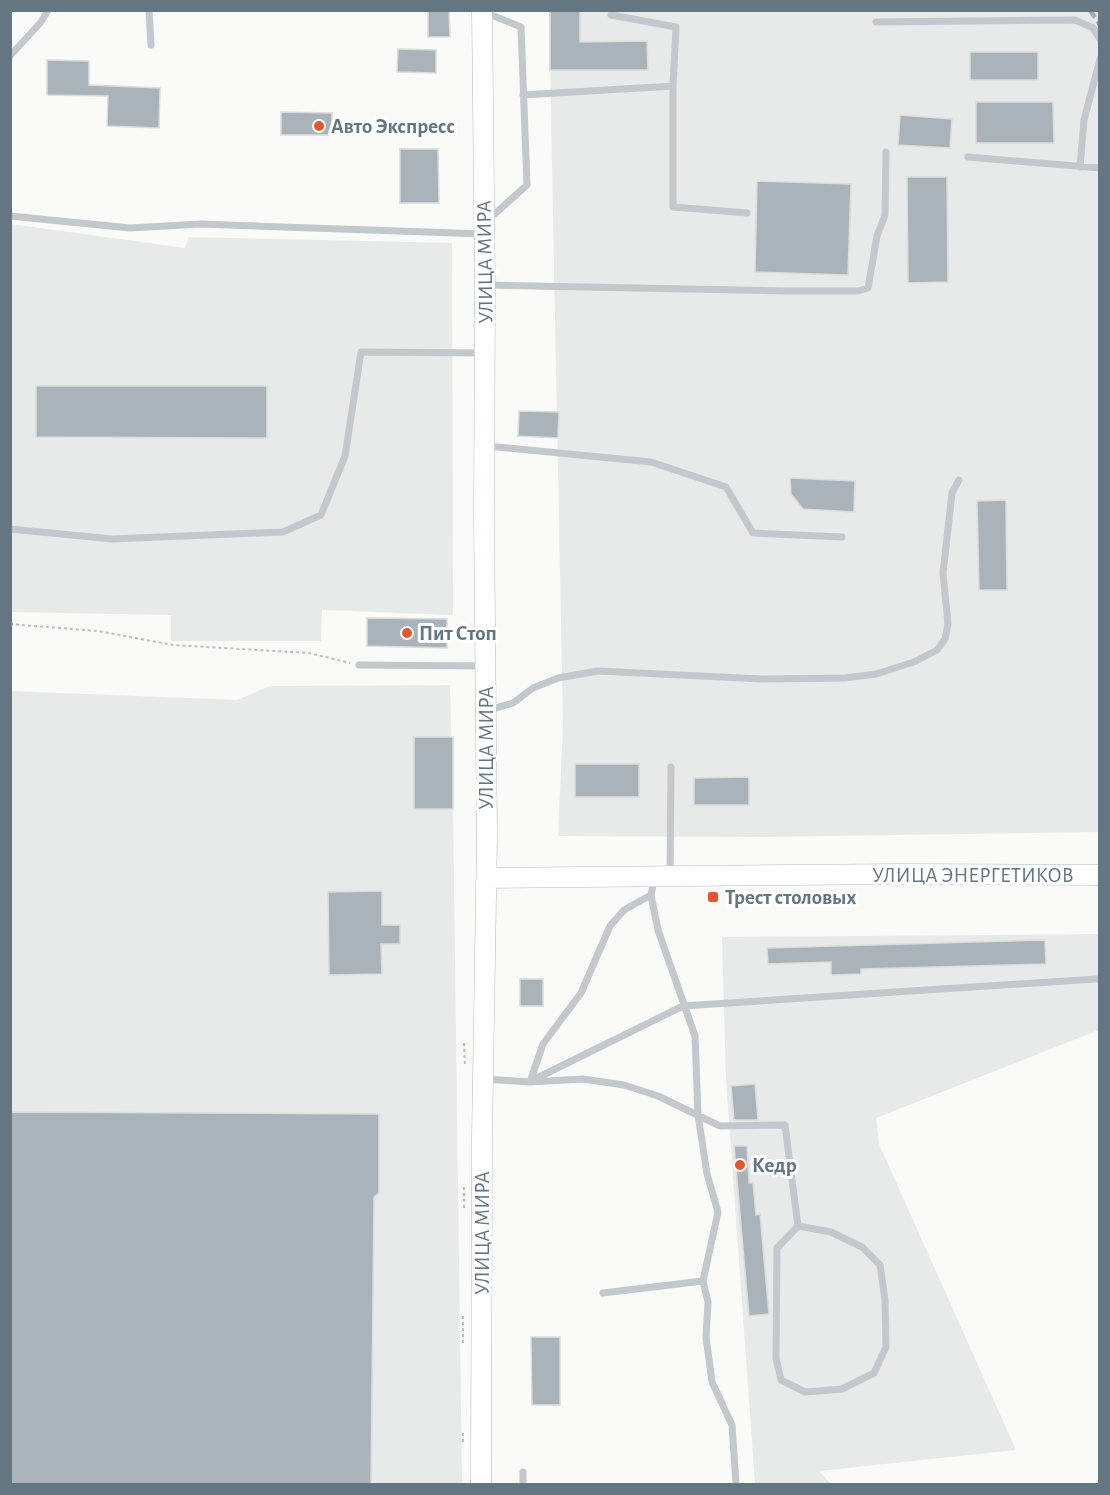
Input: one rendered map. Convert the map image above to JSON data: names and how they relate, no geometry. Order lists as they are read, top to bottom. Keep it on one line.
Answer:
{"streets":{"main road":["УЛИЦА МИРА","УЛИЦА ЭНЕРГЕТИКОВ"]},"crossings":[["УЛИЦА МИРА","УЛИЦА ЭНЕРГЕТИКОВ"]],"places":{"other":["Авто Экспресс","Пит Стоп","Кедр"],"transit":["Трест столовых"]}}
